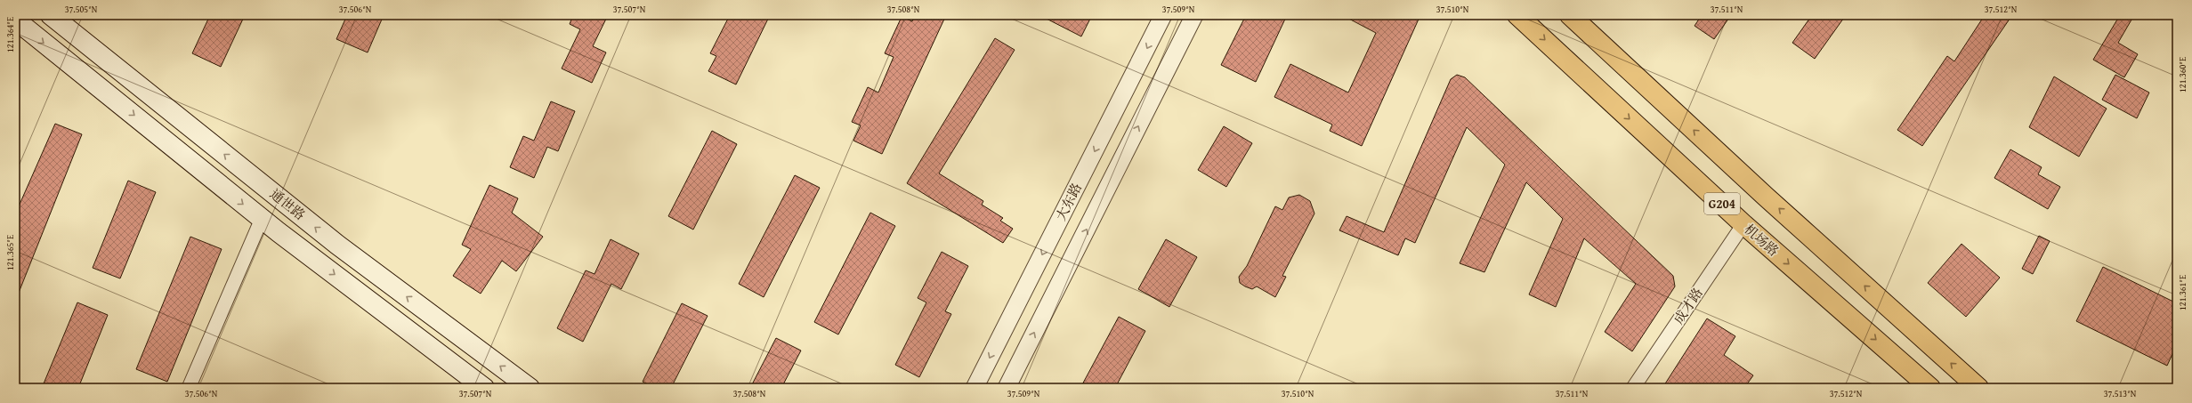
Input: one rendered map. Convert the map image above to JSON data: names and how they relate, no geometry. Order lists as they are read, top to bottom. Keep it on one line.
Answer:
{"streets":{"highway":["G204","机场路"],"main road":["通世路"],"street":["大东路","成才路"]},"crossings":[["机场路","成才路"]],"coordinates":["37.505°N","37.506°N","37.507°N","37.508°N","37.509°N","37.510°N","37.511°N","37.512°N","121.364°E","121.360°E","121.365°E","121.361°E","37.513°N"]}
